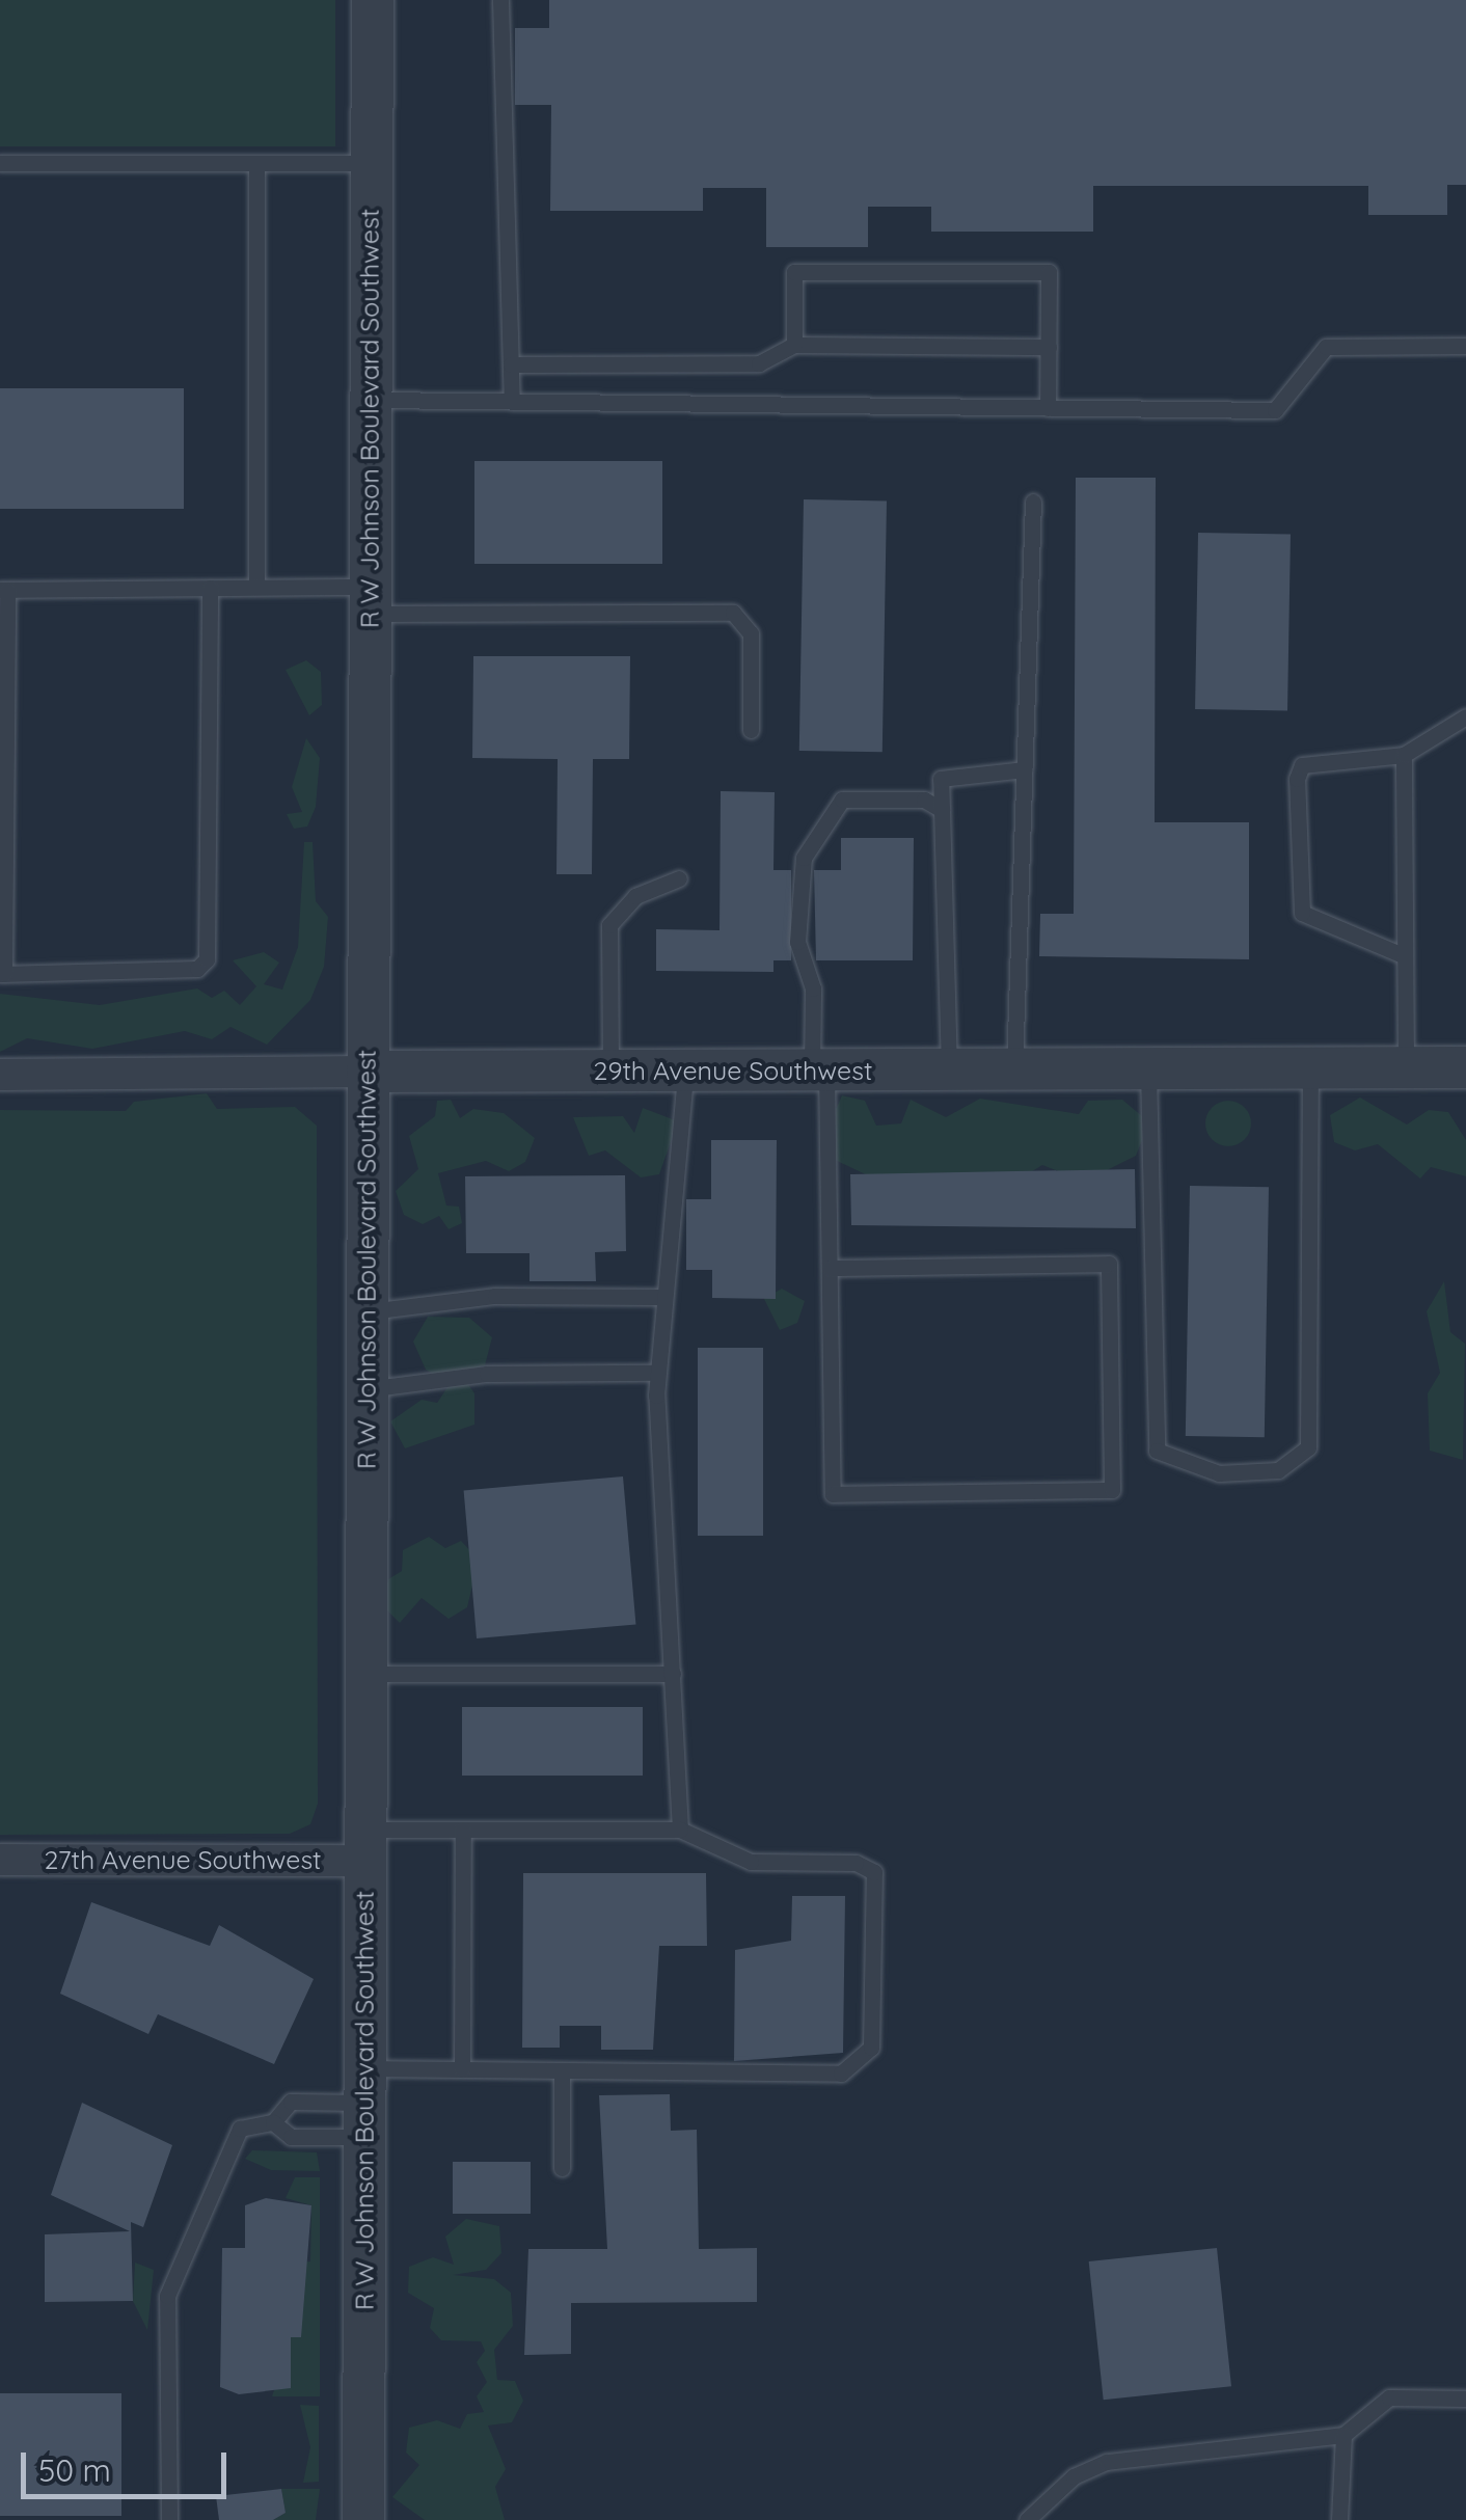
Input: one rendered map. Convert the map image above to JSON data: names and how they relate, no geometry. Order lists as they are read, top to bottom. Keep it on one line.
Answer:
{"streets":{"street":["R W Johnson Boulevard Southwest","29th Avenue Southwest","27th Avenue Southwest"]},"crossings":[["R W Johnson Boulevard Southwest","29th Avenue Southwest"],["R W Johnson Boulevard Southwest","27th Avenue Southwest"]],"scale_bar":"50 m"}
